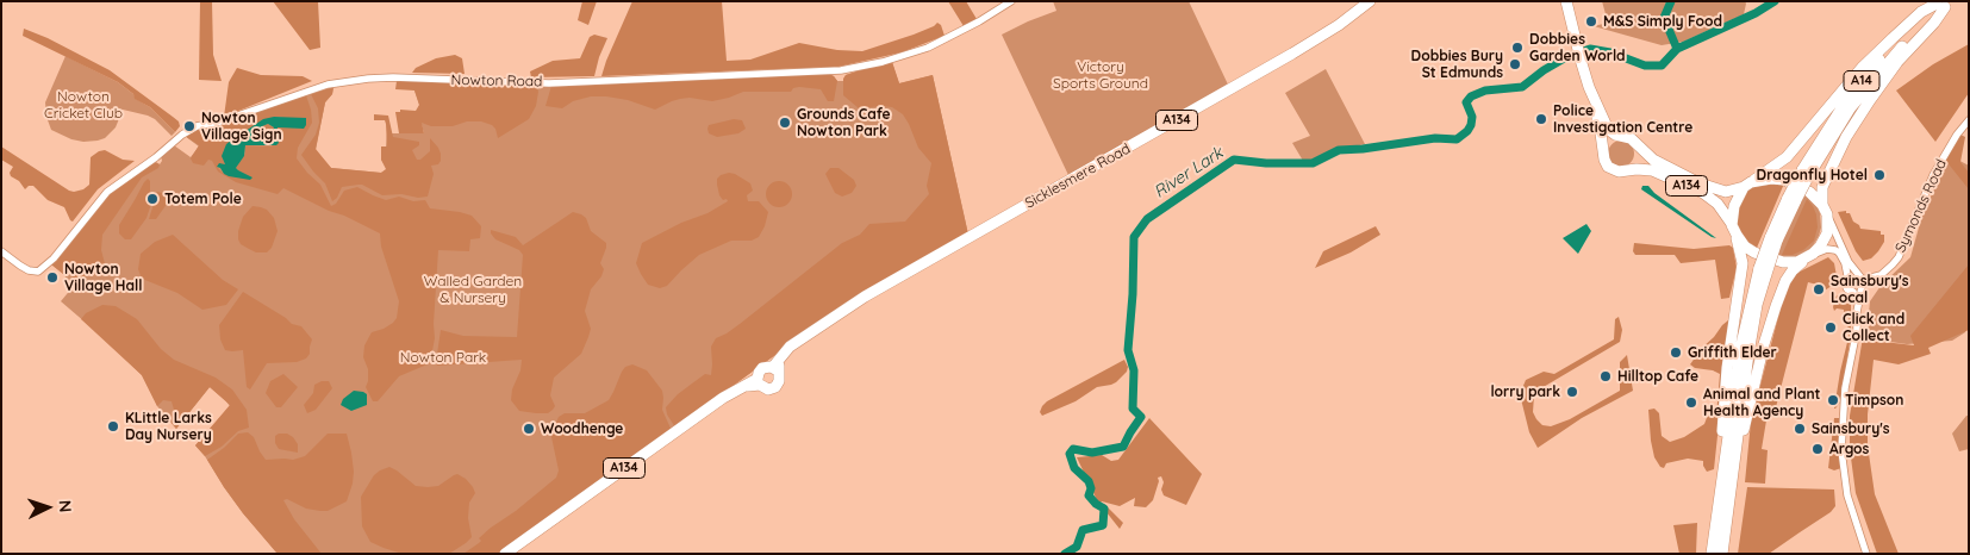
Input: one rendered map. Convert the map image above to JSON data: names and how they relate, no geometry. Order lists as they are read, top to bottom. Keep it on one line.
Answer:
{"streets":{"highway":["A14","A134","Sicklesmere Road"],"street":["Nowton Road","Symonds Road"]},"water":["River Lark"],"parks":["Victory Sports Ground","Nowton Cricket Club","Walled Garden & Nursery","Nowton Park"],"places":["M&S Simply Food","Dobbies Garden World","Dobbies Bury St Edmunds","Police Investigation Centre","Grounds Cafe Nowton Park","Nowton Village Sign","Dragonfly Hotel","Totem Pole","Nowton Village Hall","Sainsbury's Local","Click and Collect","Griffith Elder","Hilltop Cafe","lorry park","Timpson","Animal and Plant Health Agency","KLittle Larks Day Nursery","Woodhenge","Sainsbury's","Argos"],"north":"right"}
